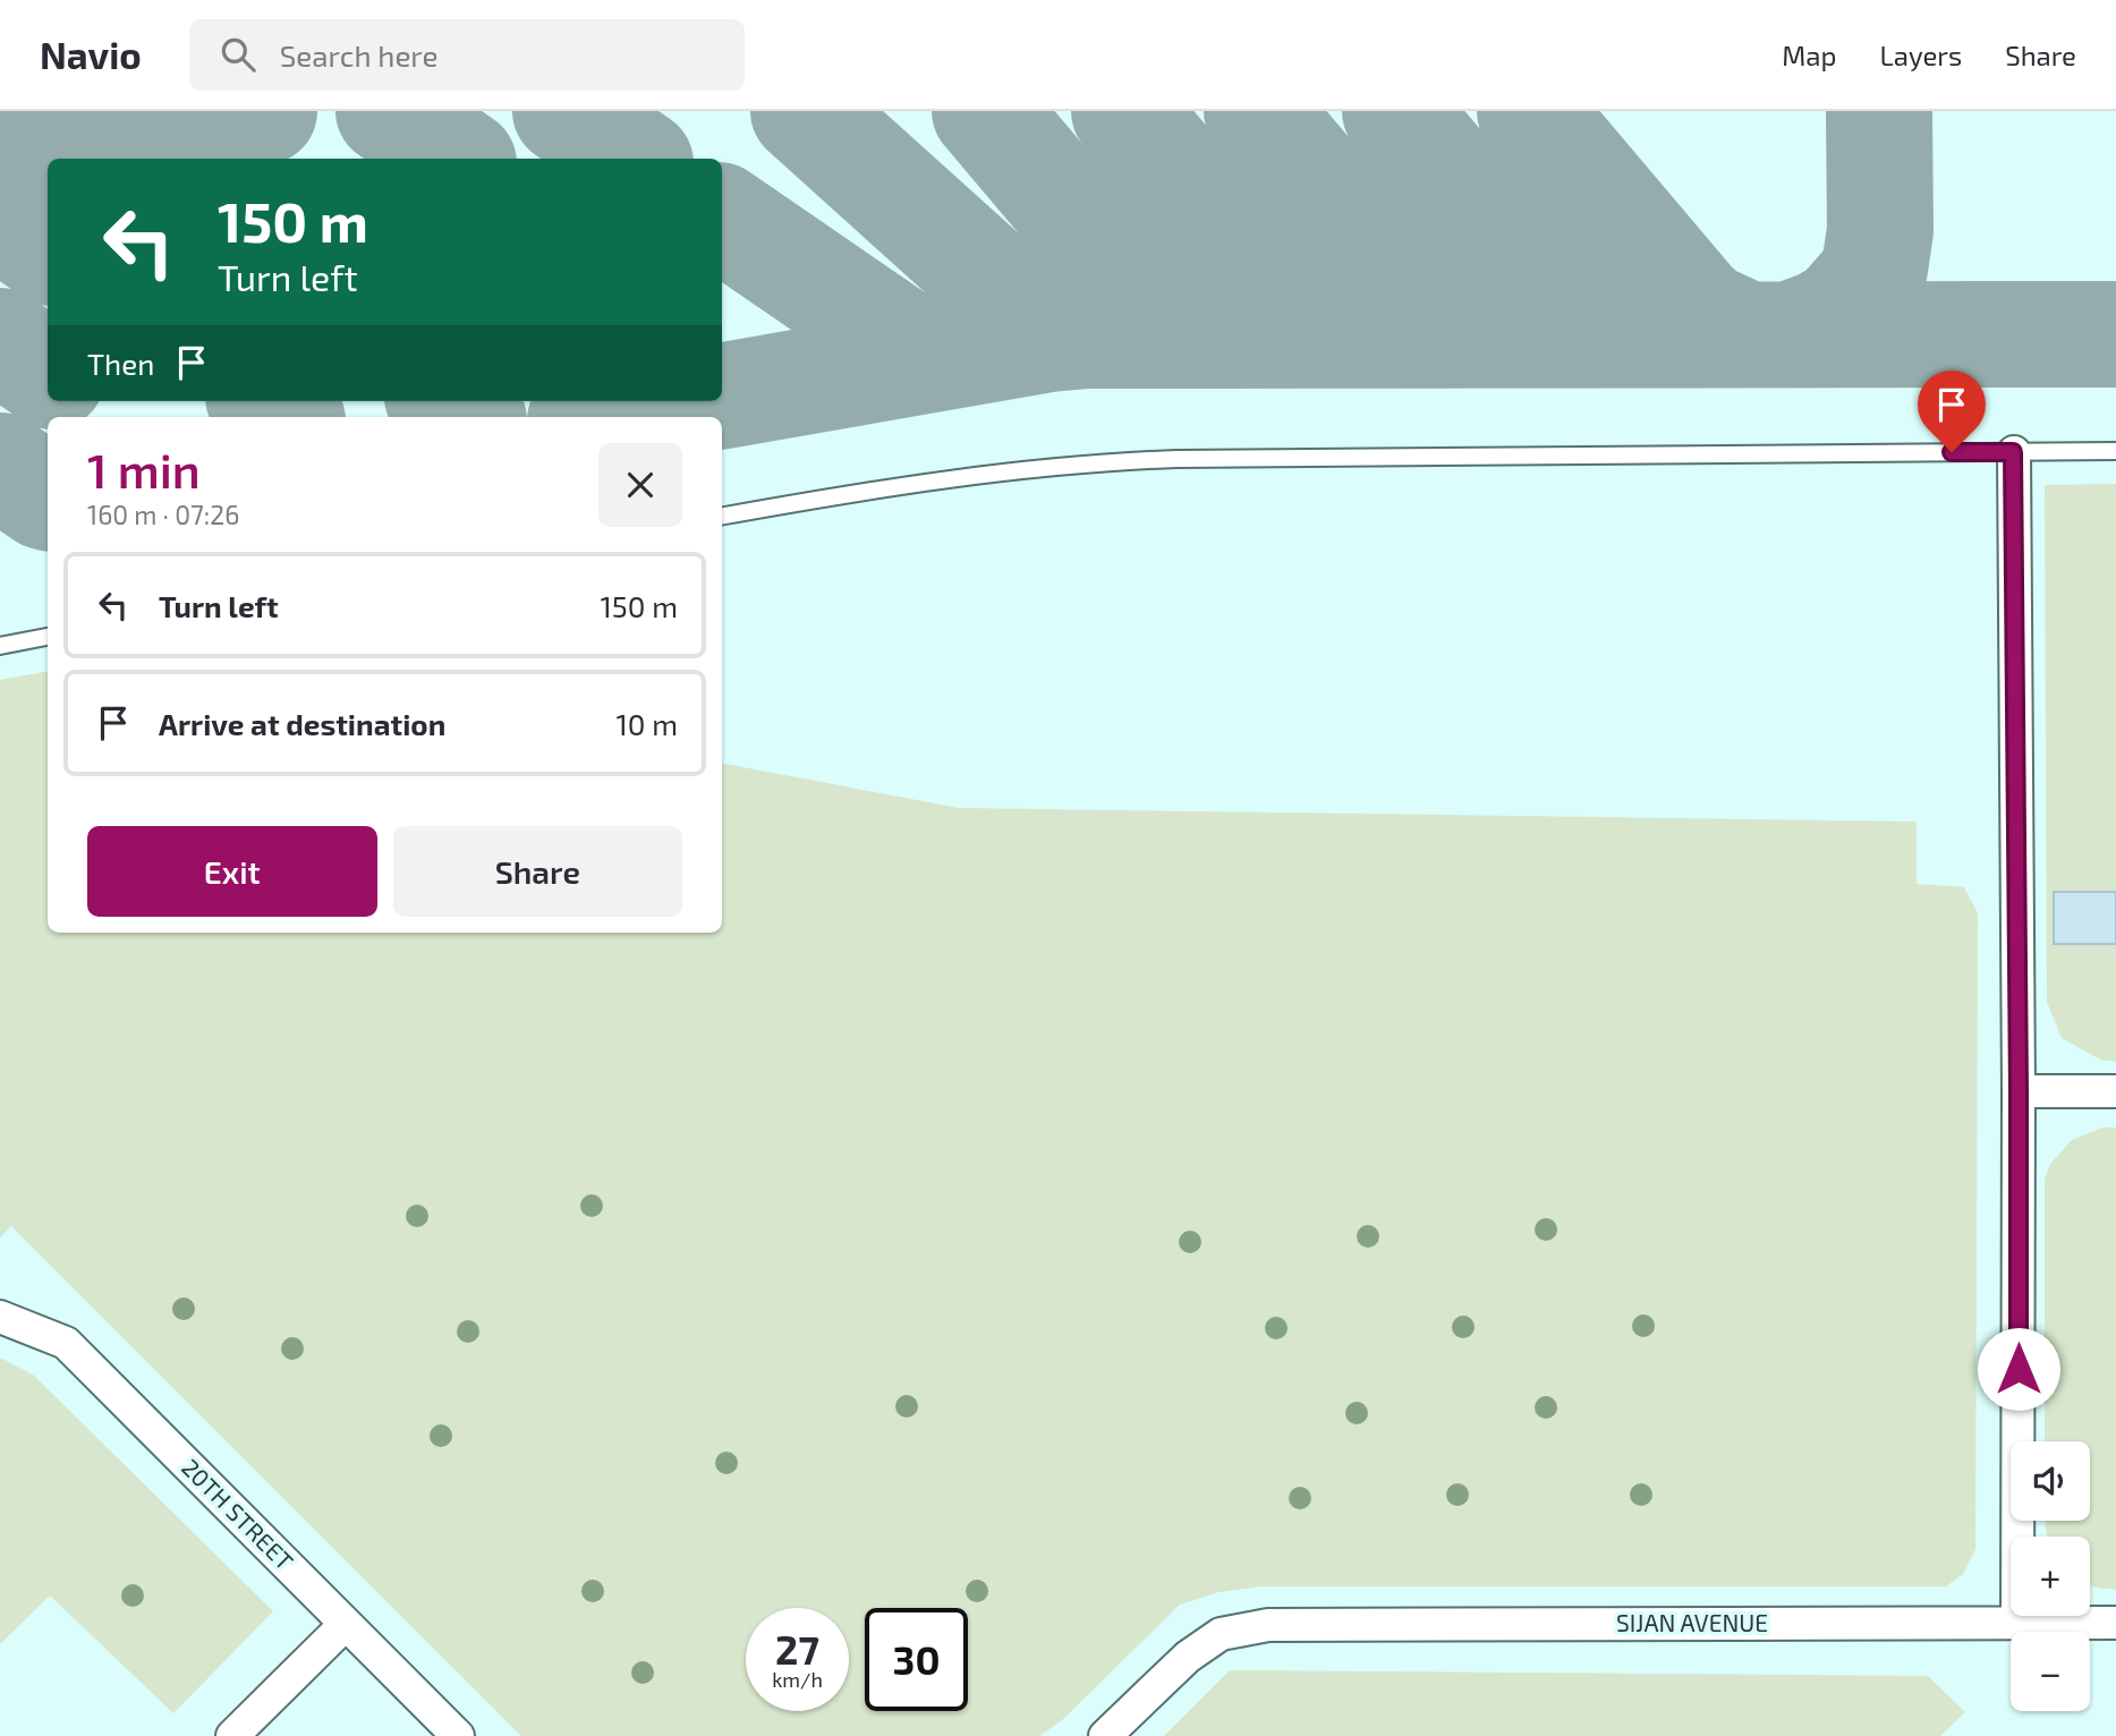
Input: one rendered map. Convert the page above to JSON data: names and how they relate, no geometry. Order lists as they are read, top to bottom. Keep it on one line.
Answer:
{"streets":{"street":["20TH STREET","SIJAN AVENUE"]},"page":{"header":"Navio","search":"Search here","nav":["Map","Layers","Share"],"turn":["150 m","Turn left"],"then":"Then","heading":["1 min","160 m · 07:26"],"list":[{"name":"Turn left","value":"150 m"},{"name":"Arrive at destination","value":"10 m"}],"buttons":["Exit","Share"],"map_buttons":["+","−"],"speed":"27 km/h","limit":"30"}}
